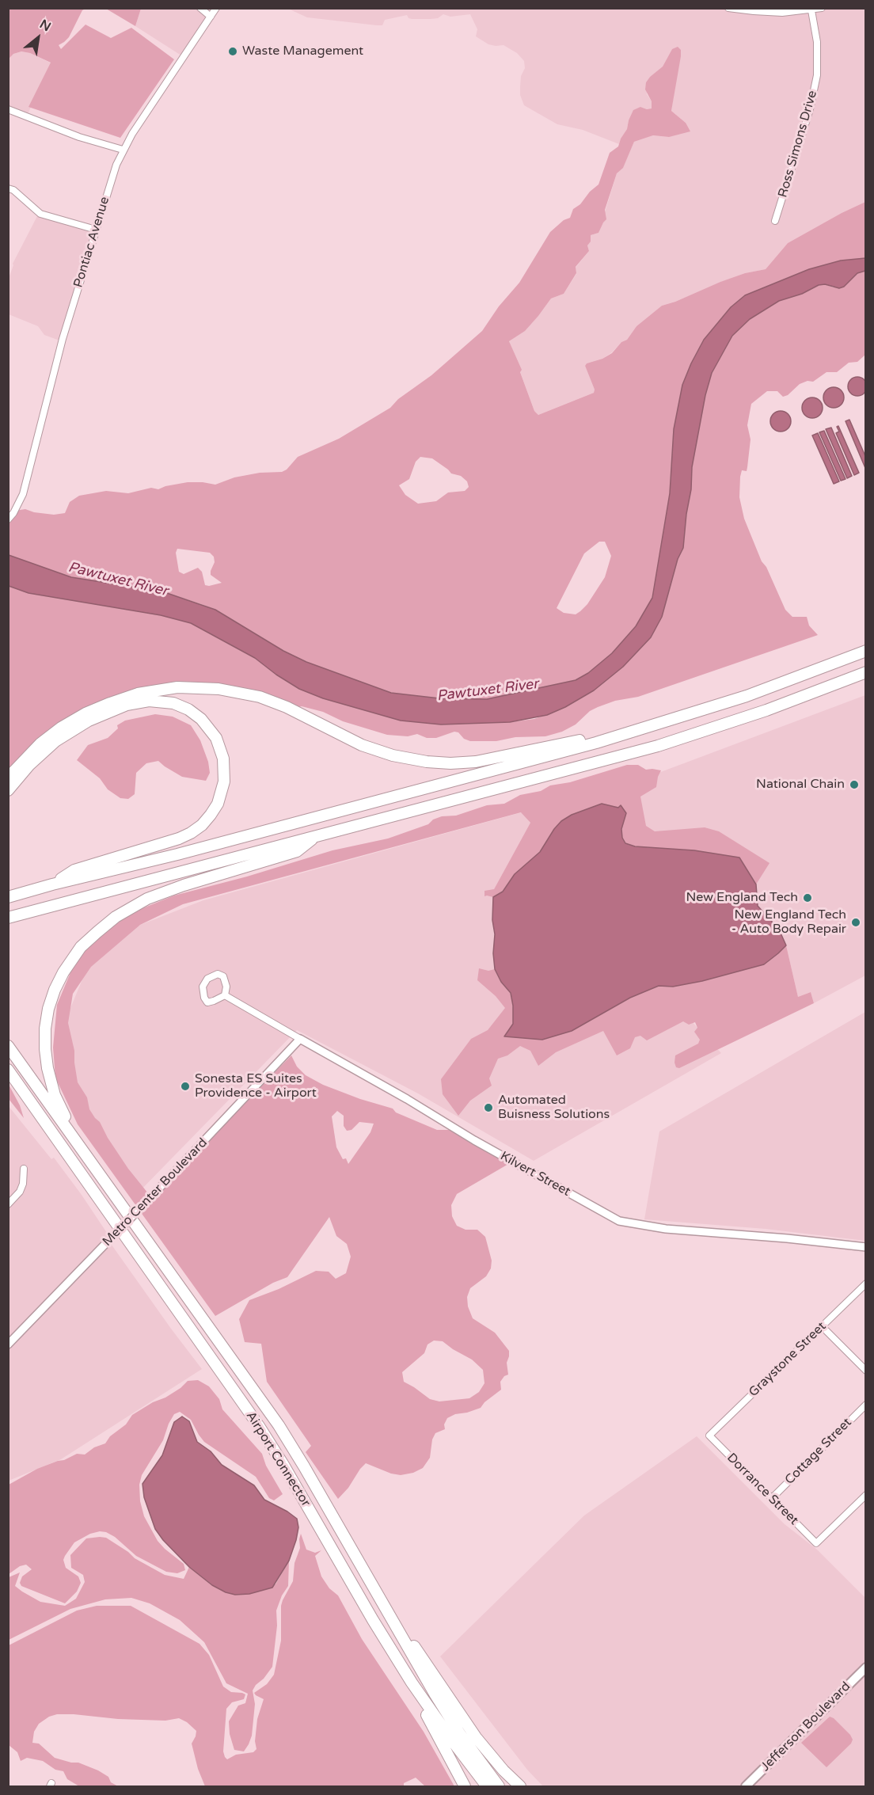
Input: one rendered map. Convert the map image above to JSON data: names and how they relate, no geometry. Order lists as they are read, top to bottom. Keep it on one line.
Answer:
{"streets":{"highway":["Airport Connector"],"main road":["Jefferson Boulevard"],"street":["Ross Simons Drive","Pontiac Avenue","Kilvert Street","Metro Center Boulevard","Graystone Street","Cottage Street","Dorrance Street"]},"crossings":[["Kilvert Street","Metro Center Boulevard"],["Graystone Street","Dorrance Street"],["Cottage Street","Dorrance Street"]],"water":["Pawtuxet River"],"places":["Waste Management","National Chain","New England Tech","New England Tech - Auto Body Repair","Sonesta ES Suites Providence - Airport","Automated Buisness Solutions"],"north":"top right"}
